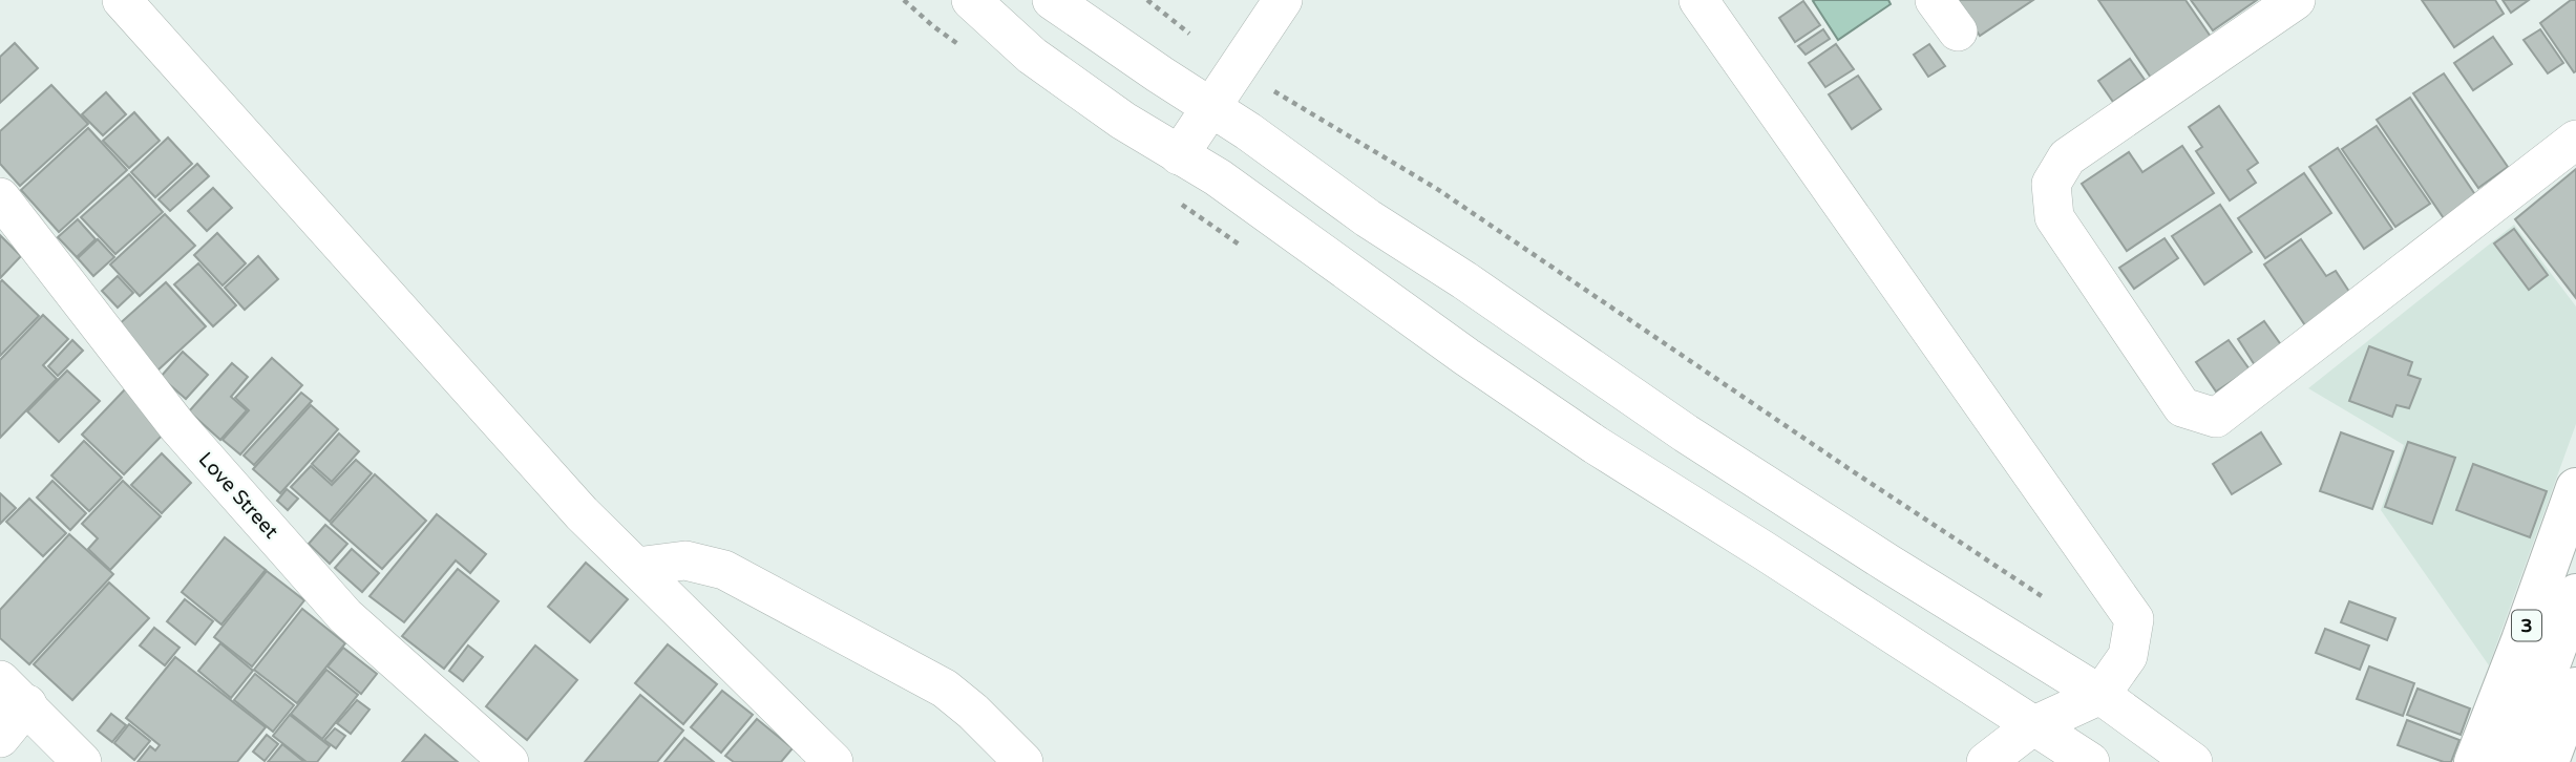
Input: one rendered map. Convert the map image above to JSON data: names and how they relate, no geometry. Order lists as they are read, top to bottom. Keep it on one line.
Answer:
{"streets":{"highway":["3"],"street":["Love Street"]}}
